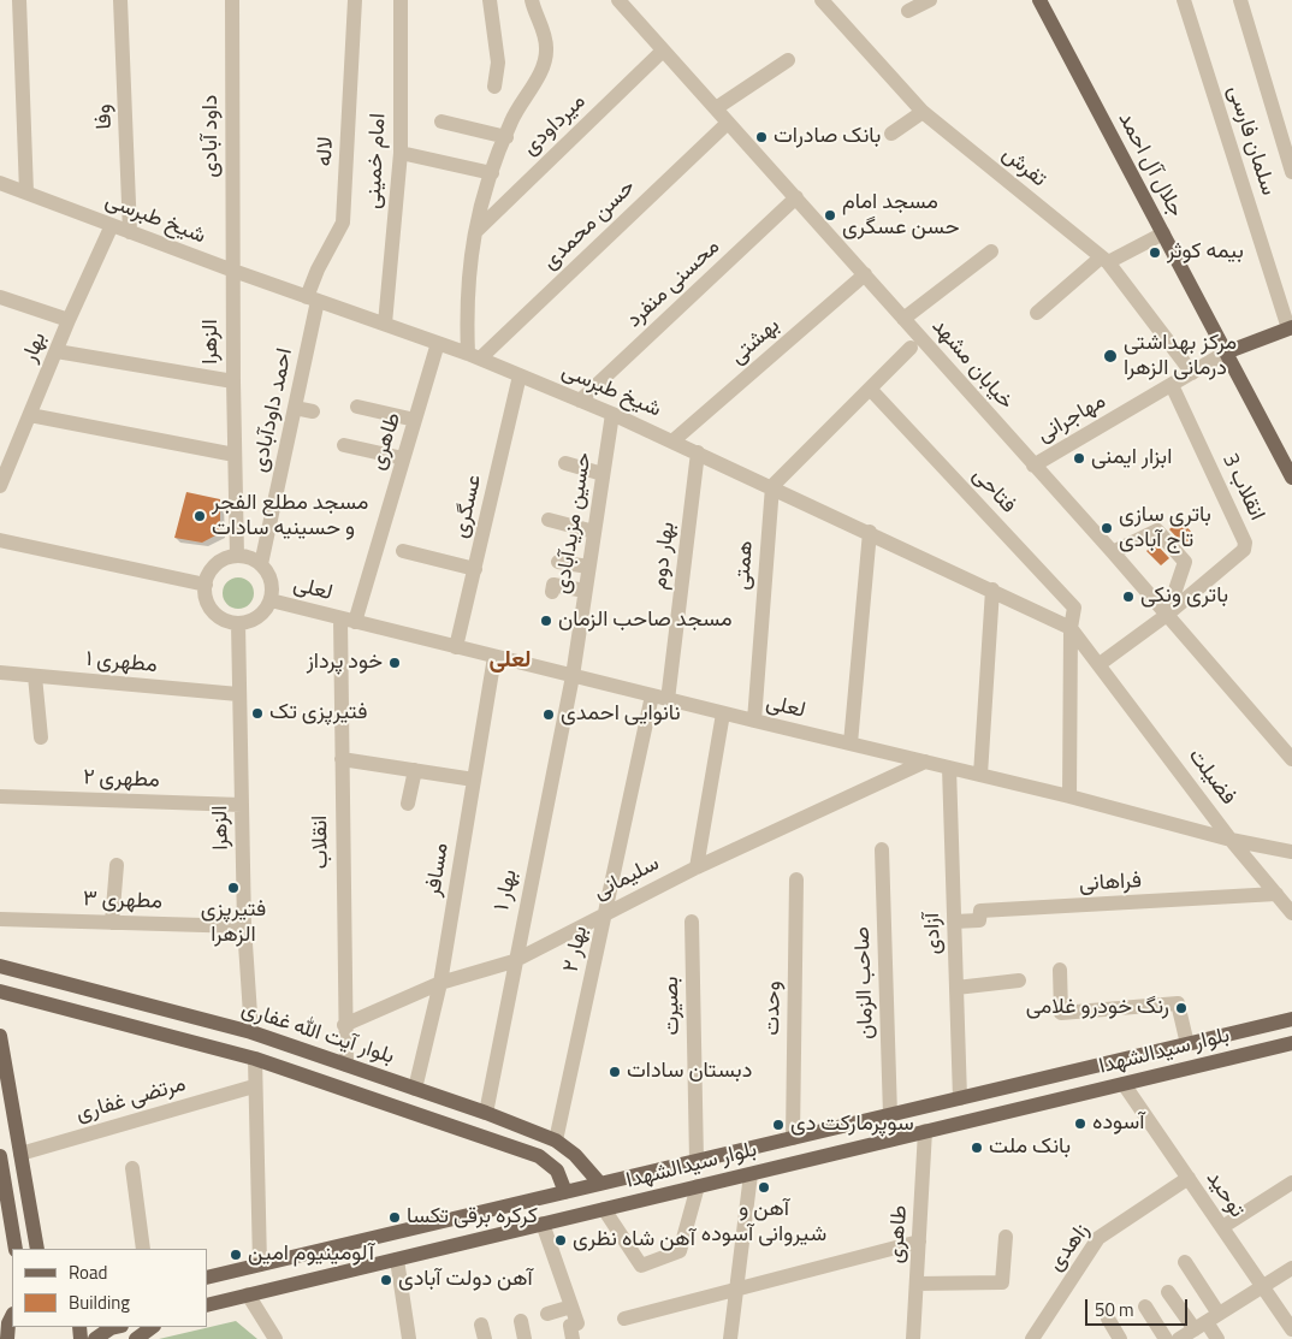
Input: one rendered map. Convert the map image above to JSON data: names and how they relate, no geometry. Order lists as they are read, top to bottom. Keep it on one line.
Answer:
{"streets":{"main road":["جلال آل احمد","بلوار آیت الله غفاری","بلوار سیدالشهدا"],"street":["وفا","میرداودی","داود آبادی","سلمان فارسی","لاله","امام خمینی","تفرش","شیخ طبرسی","حسن محمدی","محسنی منفرد","الزهرا","بهشتی","بهار","خیابان مشهد","احمد داودآبادی","مهاجرانی","طاهری","انقلاب 3","فتاحی","عسگری","حسین مزیدآبادی","بهار دوم","همتی","لعلی","مطهری ۱","فضیلت","مطهری ۲","انقلاب","مسافر","سلیمانی","فراهانی","بهار ۱","مطهری ۳","آزادی","بهار ۲","صاحب الزمان","بصیرت","وحدت","مرتضی غفاری","توحید","زاهدی"]},"crossings":[["وفا","شیخ طبرسی"],["میرداودی","شیخ طبرسی"],["میرداودی","حسن محمدی"],["میرداودی","خیابان مشهد"],["داود آبادی","شیخ طبرسی"],["داود آبادی","الزهرا"],["لاله","شیخ طبرسی"],["لاله","احمد داودآبادی"],["امام خمینی","شیخ طبرسی"],["جلال آل احمد","مهاجرانی"],["تفرش","مهاجرانی"],["شیخ طبرسی","حسن محمدی"],["شیخ طبرسی","محسنی منفرد"],["شیخ طبرسی","الزهرا"],["شیخ طبرسی","بهشتی"],["شیخ طبرسی","بهار"],["شیخ طبرسی","احمد داودآبادی"],["شیخ طبرسی","طاهری"],["شیخ طبرسی","فتاحی"],["شیخ طبرسی","عسگری"],["شیخ طبرسی","حسین مزیدآبادی"],["شیخ طبرسی","بهار دوم"],["شیخ طبرسی","همتی"],["شیخ طبرسی","فضیلت"],["حسن محمدی","خیابان مشهد"],["محسنی منفرد","خیابان مشهد"],["الزهرا","احمد داودآبادی"],["الزهرا","لعلی"],["الزهرا","مطهری ۱"],["الزهرا","مطهری ۲"],["الزهرا","مطهری ۳"],["الزهرا","بلوار آیت الله غفاری"],["بهشتی","خیابان مشهد"],["خیابان مشهد","مهاجرانی"],["خیابان مشهد","انقلاب 3"],["احمد داودآبادی","لعلی"],["مهاجرانی","انقلاب 3"],["طاهری","لعلی"],["طاهری","انقلاب"],["طاهری","بلوار سیدالشهدا"],["عسگری","لعلی"],["حسین مزیدآبادی","لعلی"],["حسین مزیدآبادی","بهار ۱"],["بهار دوم","لعلی"],["همتی","لعلی"],["لعلی","فضیلت"],["لعلی","انقلاب"],["لعلی","مسافر"],["لعلی","سلیمانی"],["لعلی","بهار ۱"],["لعلی","آزادی"],["لعلی","بهار ۲"],["فضیلت","فراهانی"],["انقلاب","سلیمانی"],["انقلاب","بلوار آیت الله غفاری"],["مسافر","سلیمانی"],["مسافر","بلوار آیت الله غفاری"],["سلیمانی","بهار ۱"],["سلیمانی","بهار ۲"],["فراهانی","آزادی"],["بهار ۱","بلوار آیت الله غفاری"],["آزادی","بلوار سیدالشهدا"],["بهار ۲","بلوار آیت الله غفاری"],["صاحب الزمان","بلوار سیدالشهدا"],["بصیرت","بلوار سیدالشهدا"],["وحدت","بلوار سیدالشهدا"],["بلوار آیت الله غفاری","بلوار سیدالشهدا"],["بلوار سیدالشهدا","توحید"],["توحید","زاهدی"]],"districts":["لعلی"],"places":["بانک صادرات","مسجد امام حسن عسگری","بیمه کوثر","مرکز بهداشتی درمانی الزهرا","ابزار ایمنی","مسجد مطلع الفجر و حسینیه سادات","باتری سازی تاج آبادی","باتری ونکی","مسجد صاحب الزمان","خود پرداز","فتیرپزی تک","نانوایی احمدی","فتیرپزی الزهرا","رنگ خودرو غلامی","دبستان سادات","آسوده","سوپرمارکت دی","بانک ملت","آهن و شیروانی آسوده","کرکره برقی تکسا","آهن شاه نظری","آلومینیوم امین","آهن دولت آبادی"],"legend":["Road","Building"],"scale_bar":"50 m"}
